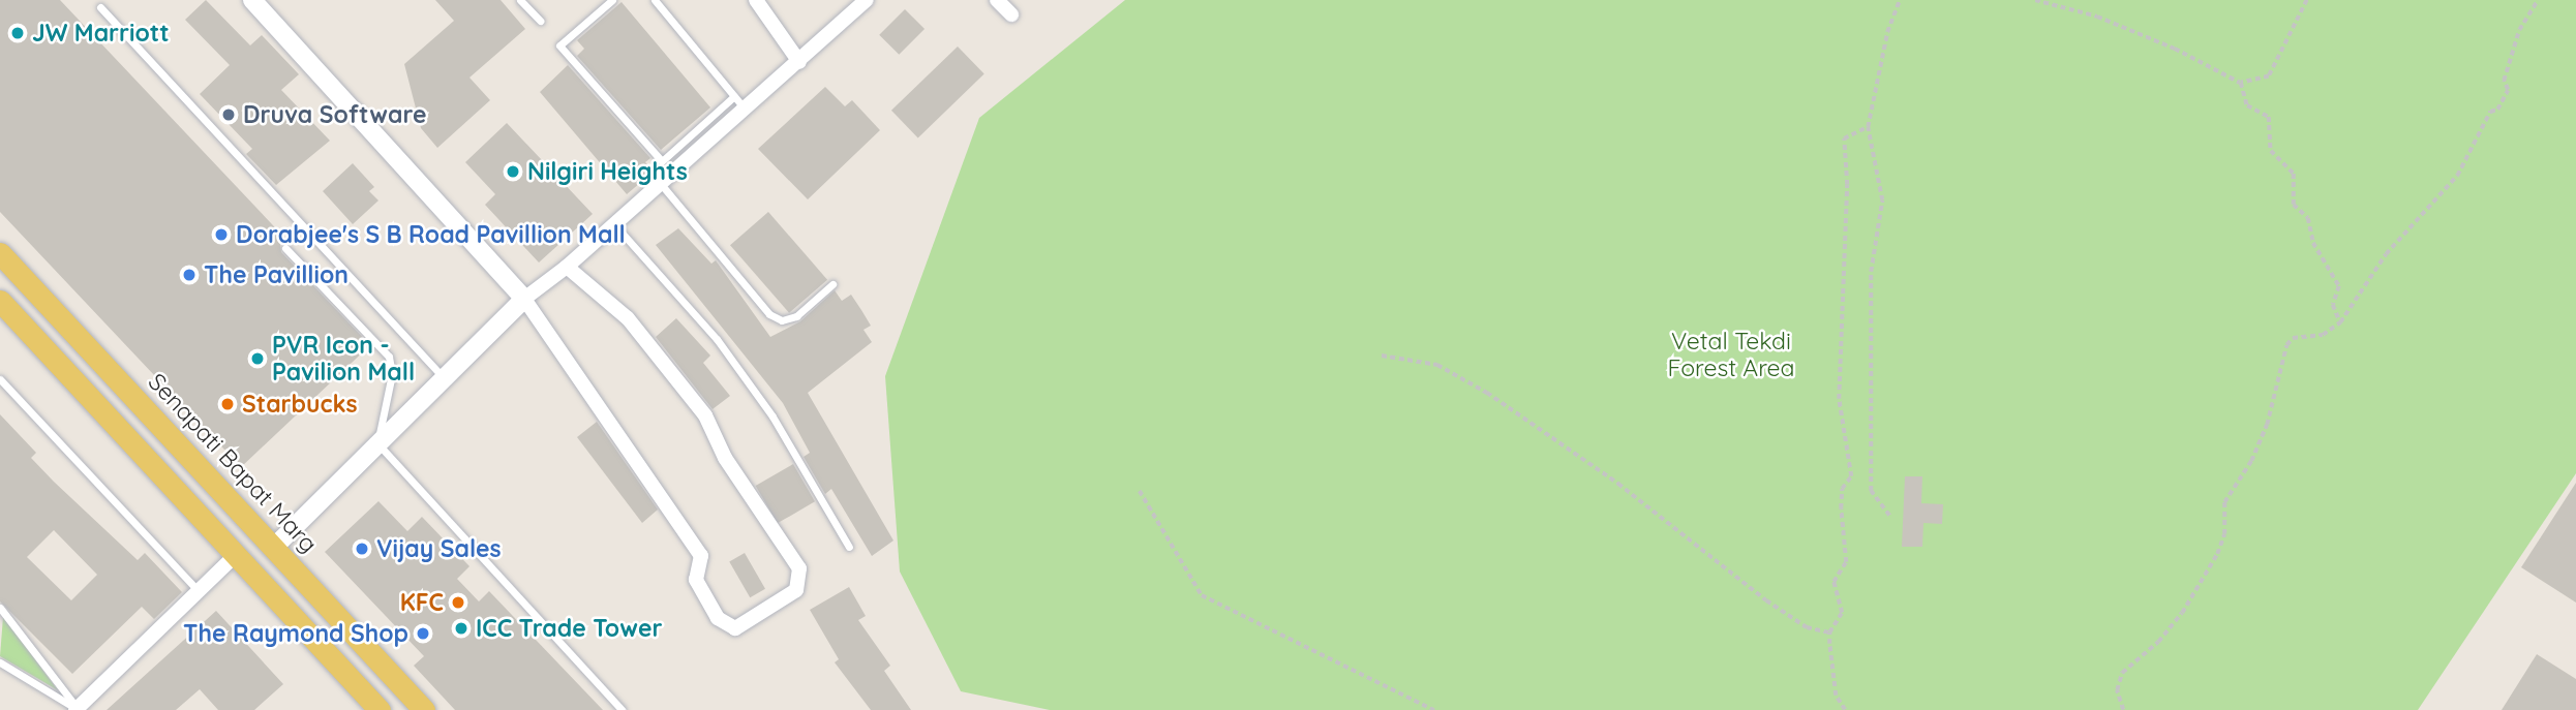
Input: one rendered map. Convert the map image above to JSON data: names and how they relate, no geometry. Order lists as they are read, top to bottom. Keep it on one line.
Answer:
{"streets":{"main road":["Senapati Bapat Marg"]},"parks":["Vetal Tekdi Forest Area"],"places":["JW Marriott","Druva Software","Nilgiri Heights","Dorabjee's S B Road Pavillion Mall","The Pavillion","PVR Icon - Pavilion Mall","Starbucks","Vijay Sales","KFC","ICC Trade Tower","The Raymond Shop"]}
